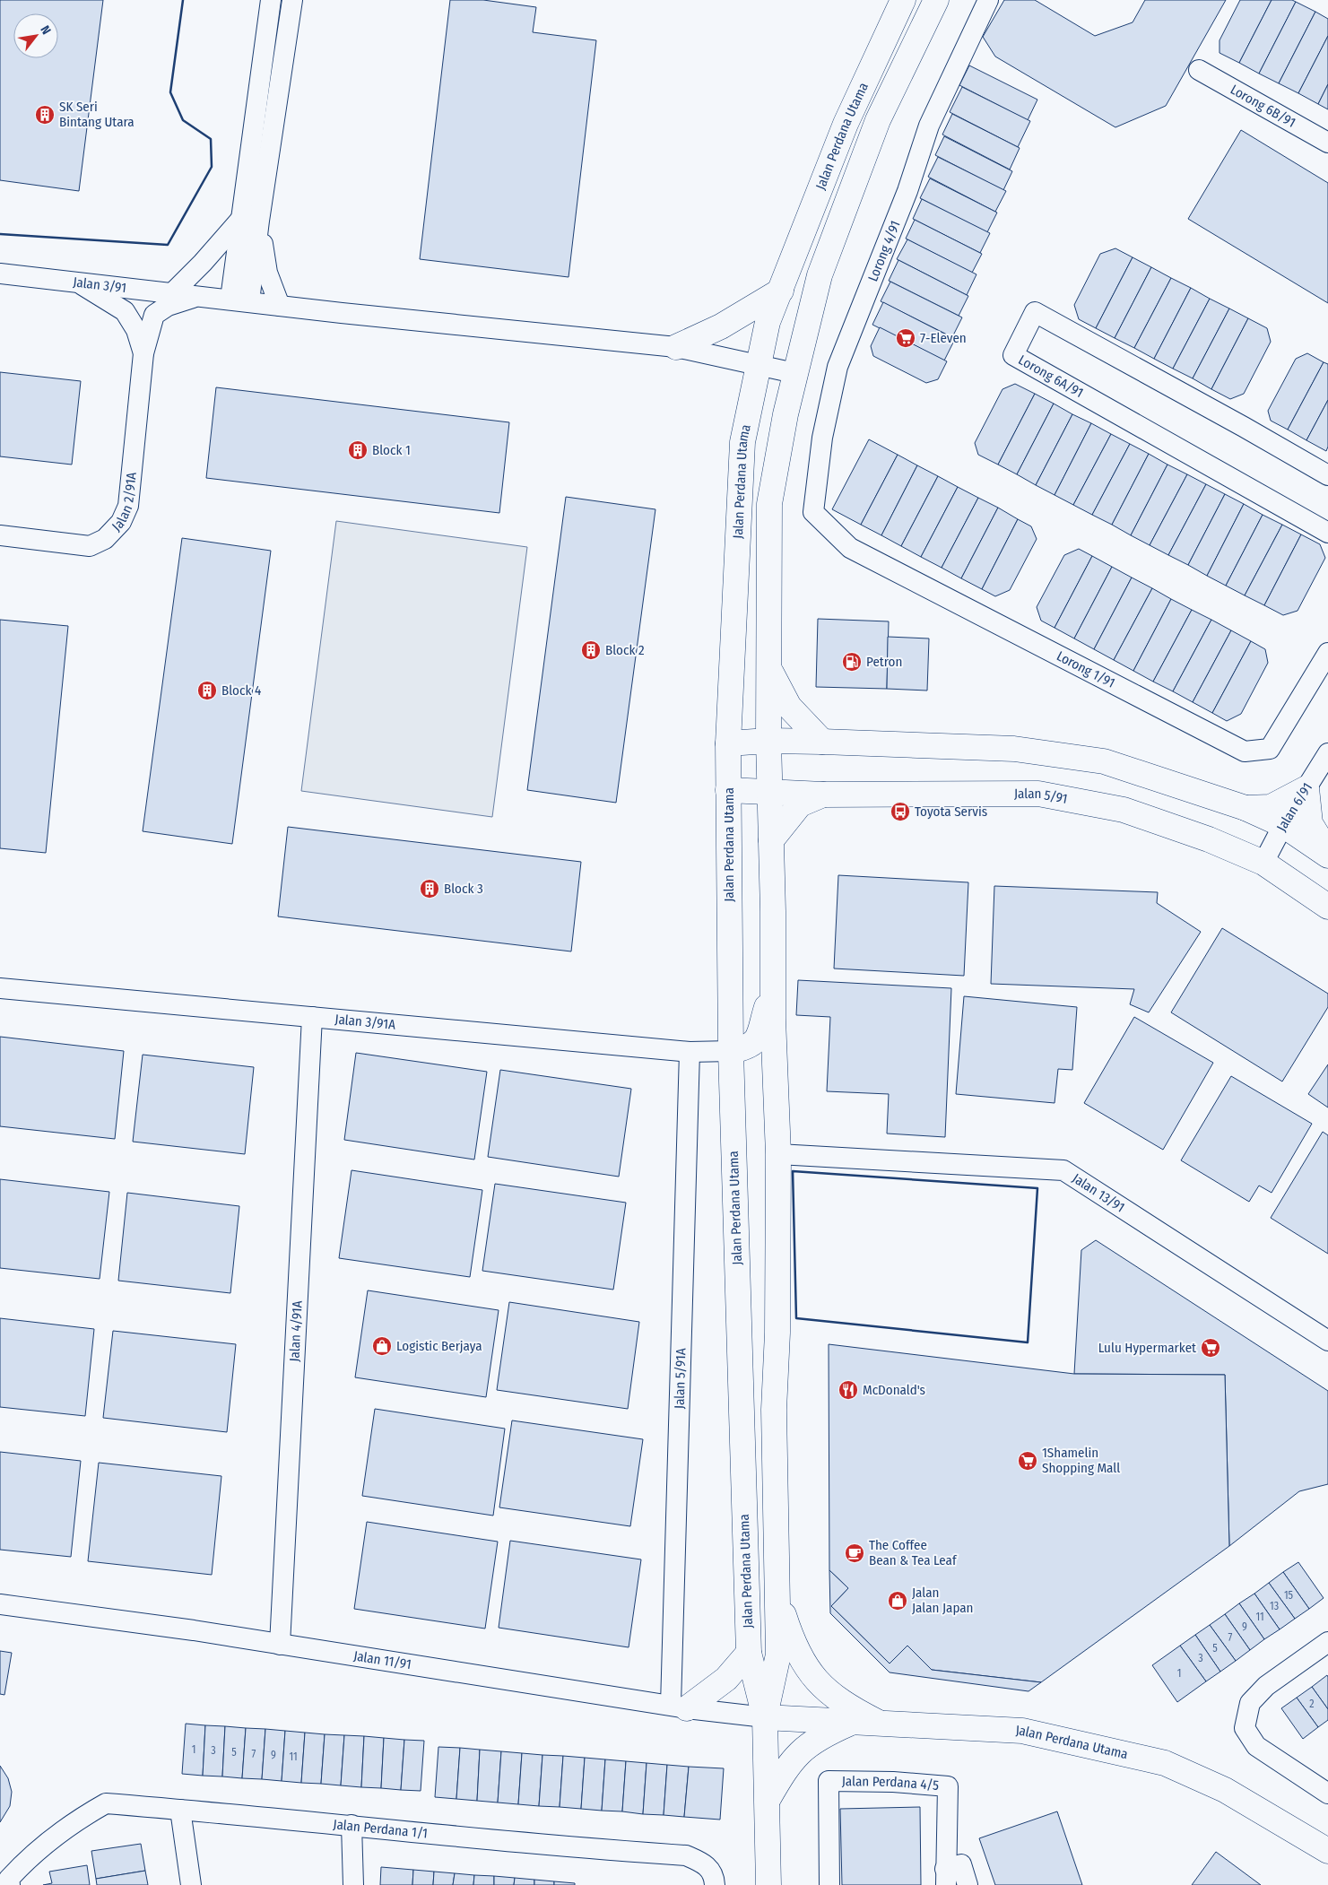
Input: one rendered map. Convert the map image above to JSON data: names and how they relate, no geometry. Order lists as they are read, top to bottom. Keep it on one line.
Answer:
{"streets":{"street":["Lorong 6B/91","Jalan Perdana Utama","Lorong 4/91","Jalan 3/91","Lorong 6A/91","Jalan 2/91A","Lorong 1/91","Jalan 5/91","Jalan 6/91","Jalan 3/91A","Jalan 13/91","Jalan 4/91A","Jalan 5/91A","Jalan 11/91","Jalan Perdana 4/5","Jalan Perdana 1/1"]},"crossings":[["Jalan Perdana Utama","Jalan 3/91"],["Jalan Perdana Utama","Jalan 5/91"],["Jalan Perdana Utama","Jalan 3/91A"],["Jalan Perdana Utama","Jalan 13/91"],["Jalan Perdana Utama","Jalan 11/91"],["Lorong 4/91","Lorong 1/91"],["Jalan 3/91","Jalan 2/91A"],["Jalan 5/91","Jalan 6/91"],["Jalan 3/91A","Jalan 4/91A"],["Jalan 3/91A","Jalan 5/91A"],["Jalan 4/91A","Jalan 11/91"],["Jalan 5/91A","Jalan 11/91"]],"places":{"building":["SK Seri Bintang Utara","Block 1","Block 2","Block 4","Block 3"],"supermarket":["7-Eleven","Lulu Hypermarket","1Shamelin Shopping Mall"],"fuel station":["Petron"],"bus stop":["Toyota Servis"],"shop":["Logistic Berjaya","Jalan Jalan Japan"],"restaurant":["McDonald's"],"cafe":["The Coffee Bean & Tea Leaf"]},"house_numbers":["15","13","11","9","7","5","3","1","2","1","3","5","7","9","11"],"north":"top right"}
